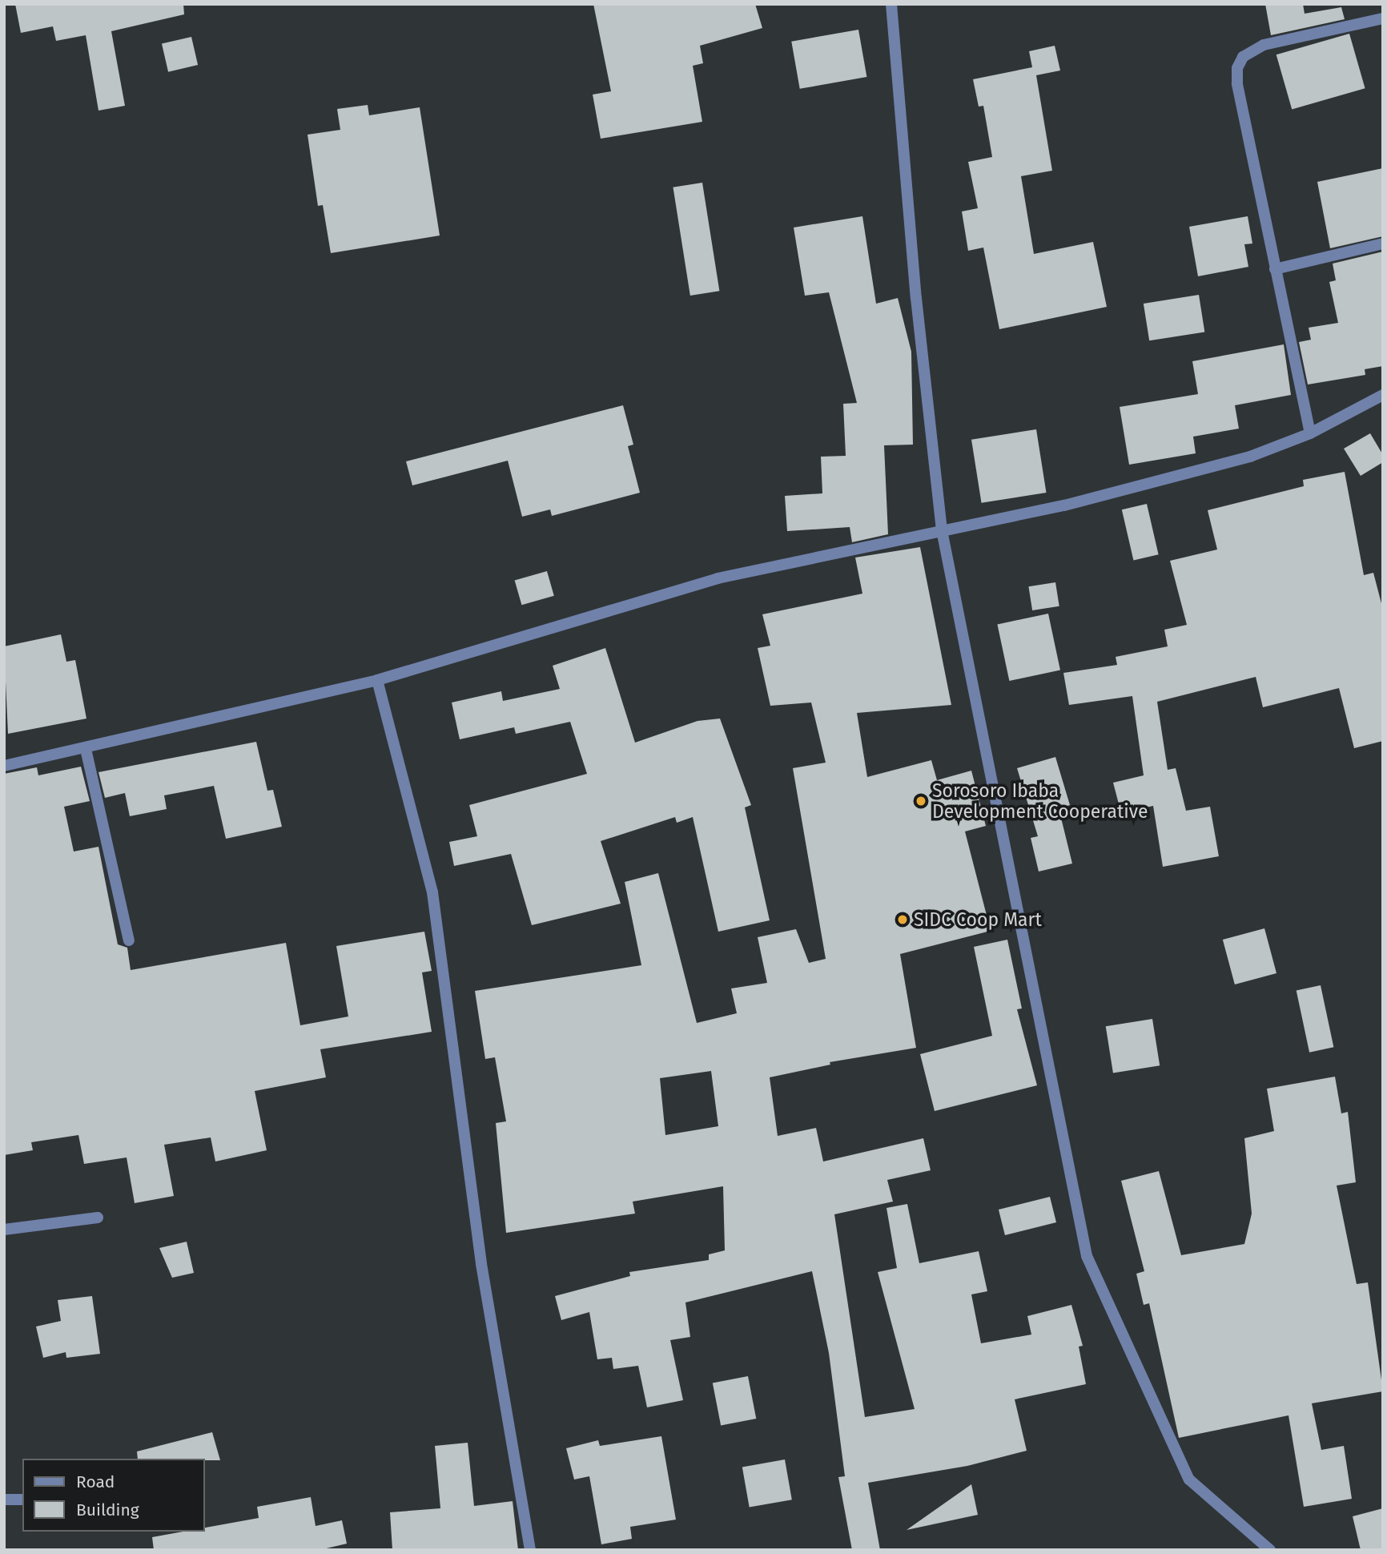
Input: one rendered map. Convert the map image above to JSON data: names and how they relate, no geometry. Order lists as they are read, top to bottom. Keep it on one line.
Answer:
{"places":["Sorosoro Ibaba Development Cooperative","SIDC Coop Mart"],"legend":["Road","Building"]}
